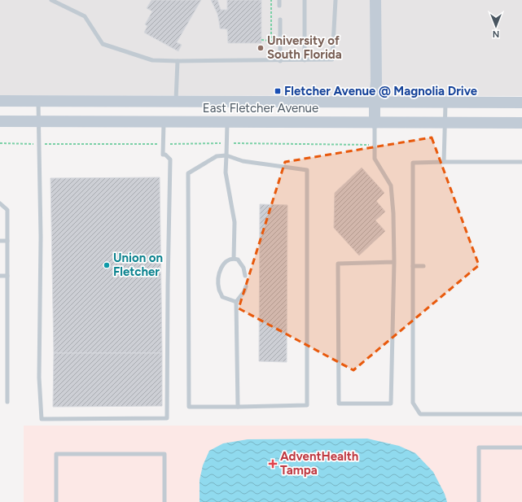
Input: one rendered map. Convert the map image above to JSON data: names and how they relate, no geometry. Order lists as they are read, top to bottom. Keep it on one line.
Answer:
{"streets":{"main road":["East Fletcher Avenue"]},"places":{"other":["University of South Florida","Union on Fletcher"],"transit":["Fletcher Avenue @ Magnolia Drive"],"health":["AdventHealth Tampa"]},"north":"bottom"}
